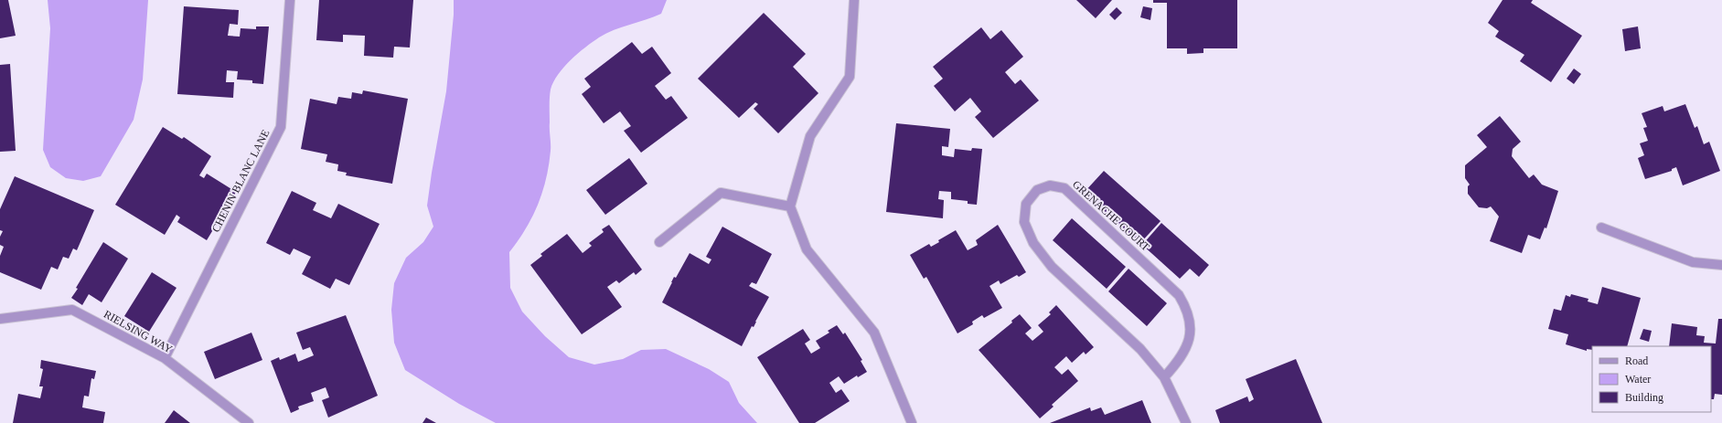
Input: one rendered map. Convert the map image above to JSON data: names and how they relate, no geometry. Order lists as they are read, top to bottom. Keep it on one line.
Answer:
{"streets":{"street":["CHENIN BLANC LANE","GRENACHE COURT","RIELSING WAY"]},"crossings":[["CHENIN BLANC LANE","RIELSING WAY"]],"legend":["Road","Water","Building"]}
